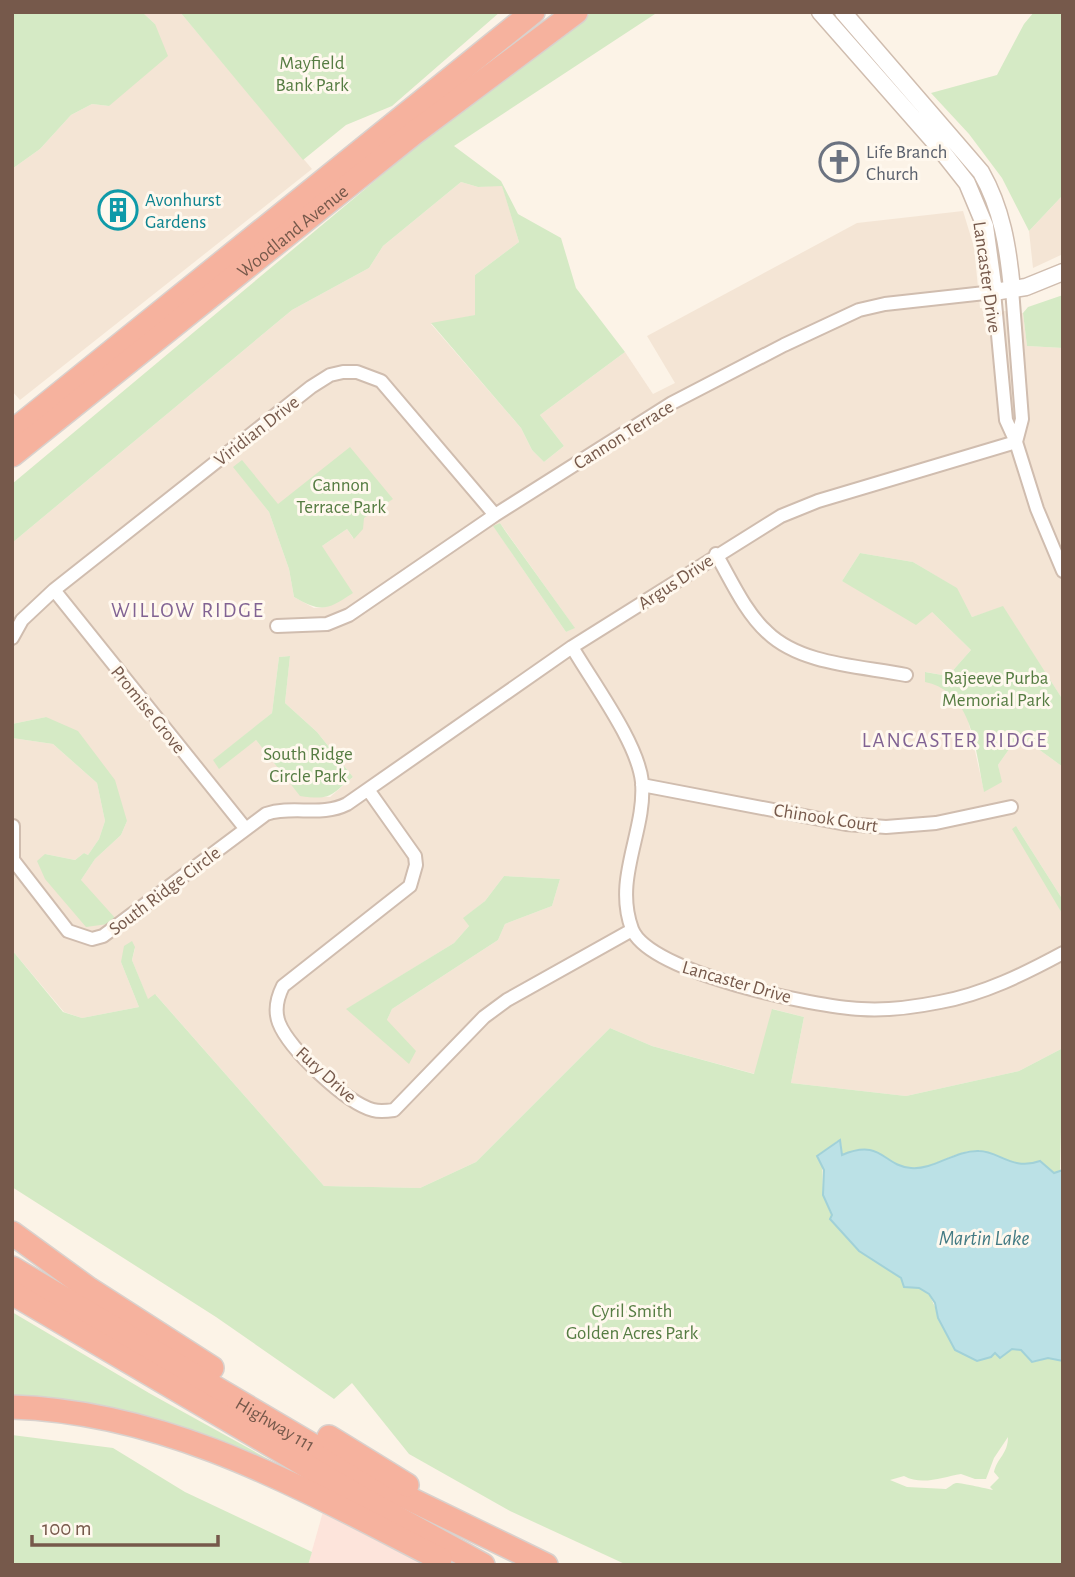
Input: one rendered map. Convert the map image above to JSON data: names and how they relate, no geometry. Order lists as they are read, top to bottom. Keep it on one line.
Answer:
{"streets":{"highway":["Woodland Avenue","Highway 111"],"street":["Lancaster Drive","Viridian Drive","Cannon Terrace","Argus Drive","Promise Grove","Chinook Court","South Ridge Circle","Fury Drive"]},"crossings":[["Lancaster Drive","Cannon Terrace"],["Lancaster Drive","Argus Drive"],["Lancaster Drive","Fury Drive"],["Viridian Drive","Cannon Terrace"],["Viridian Drive","Promise Grove"],["Argus Drive","South Ridge Circle"],["Argus Drive","Fury Drive"],["Promise Grove","South Ridge Circle"],["South Ridge Circle","Fury Drive"]],"districts":["WILLOW RIDGE","LANCASTER RIDGE"],"water":["Martin Lake"],"parks":["Mayfield Bank Park","Cannon Terrace Park","Rajeeve Purba Memorial Park","South Ridge Circle Park","Cyril Smith Golden Acres Park"],"places":{"church":["Life Branch Church"],"building":["Avonhurst Gardens"]},"scale_bar":"100 m"}
